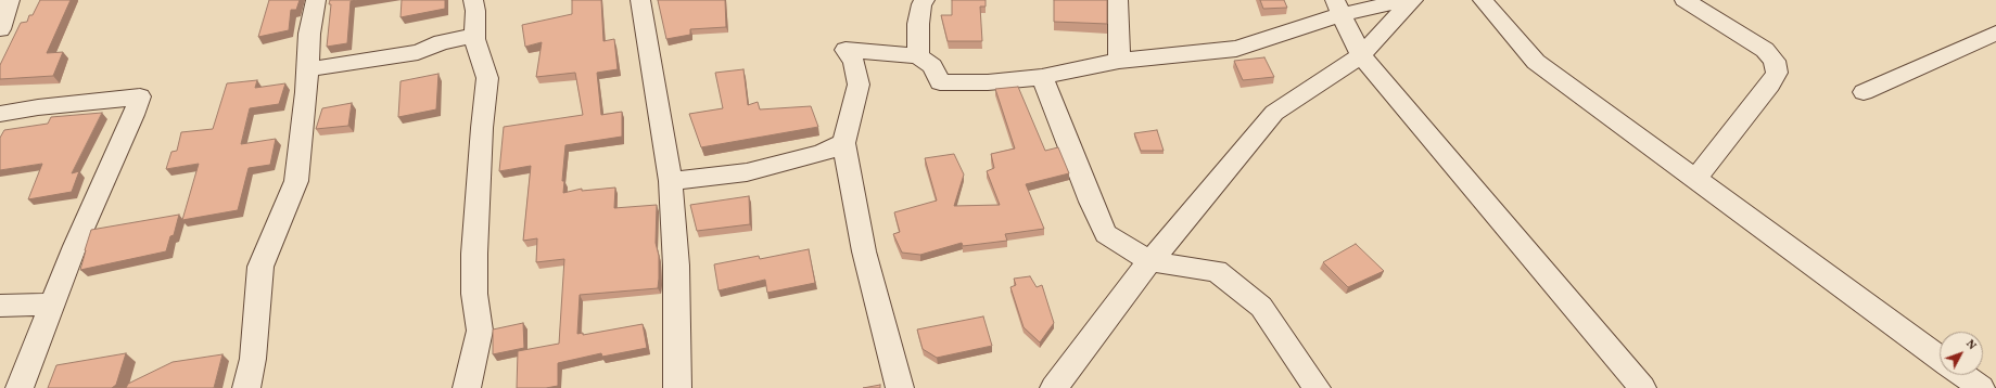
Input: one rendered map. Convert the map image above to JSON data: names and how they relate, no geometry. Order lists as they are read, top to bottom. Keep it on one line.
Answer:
{"north":"top right"}
